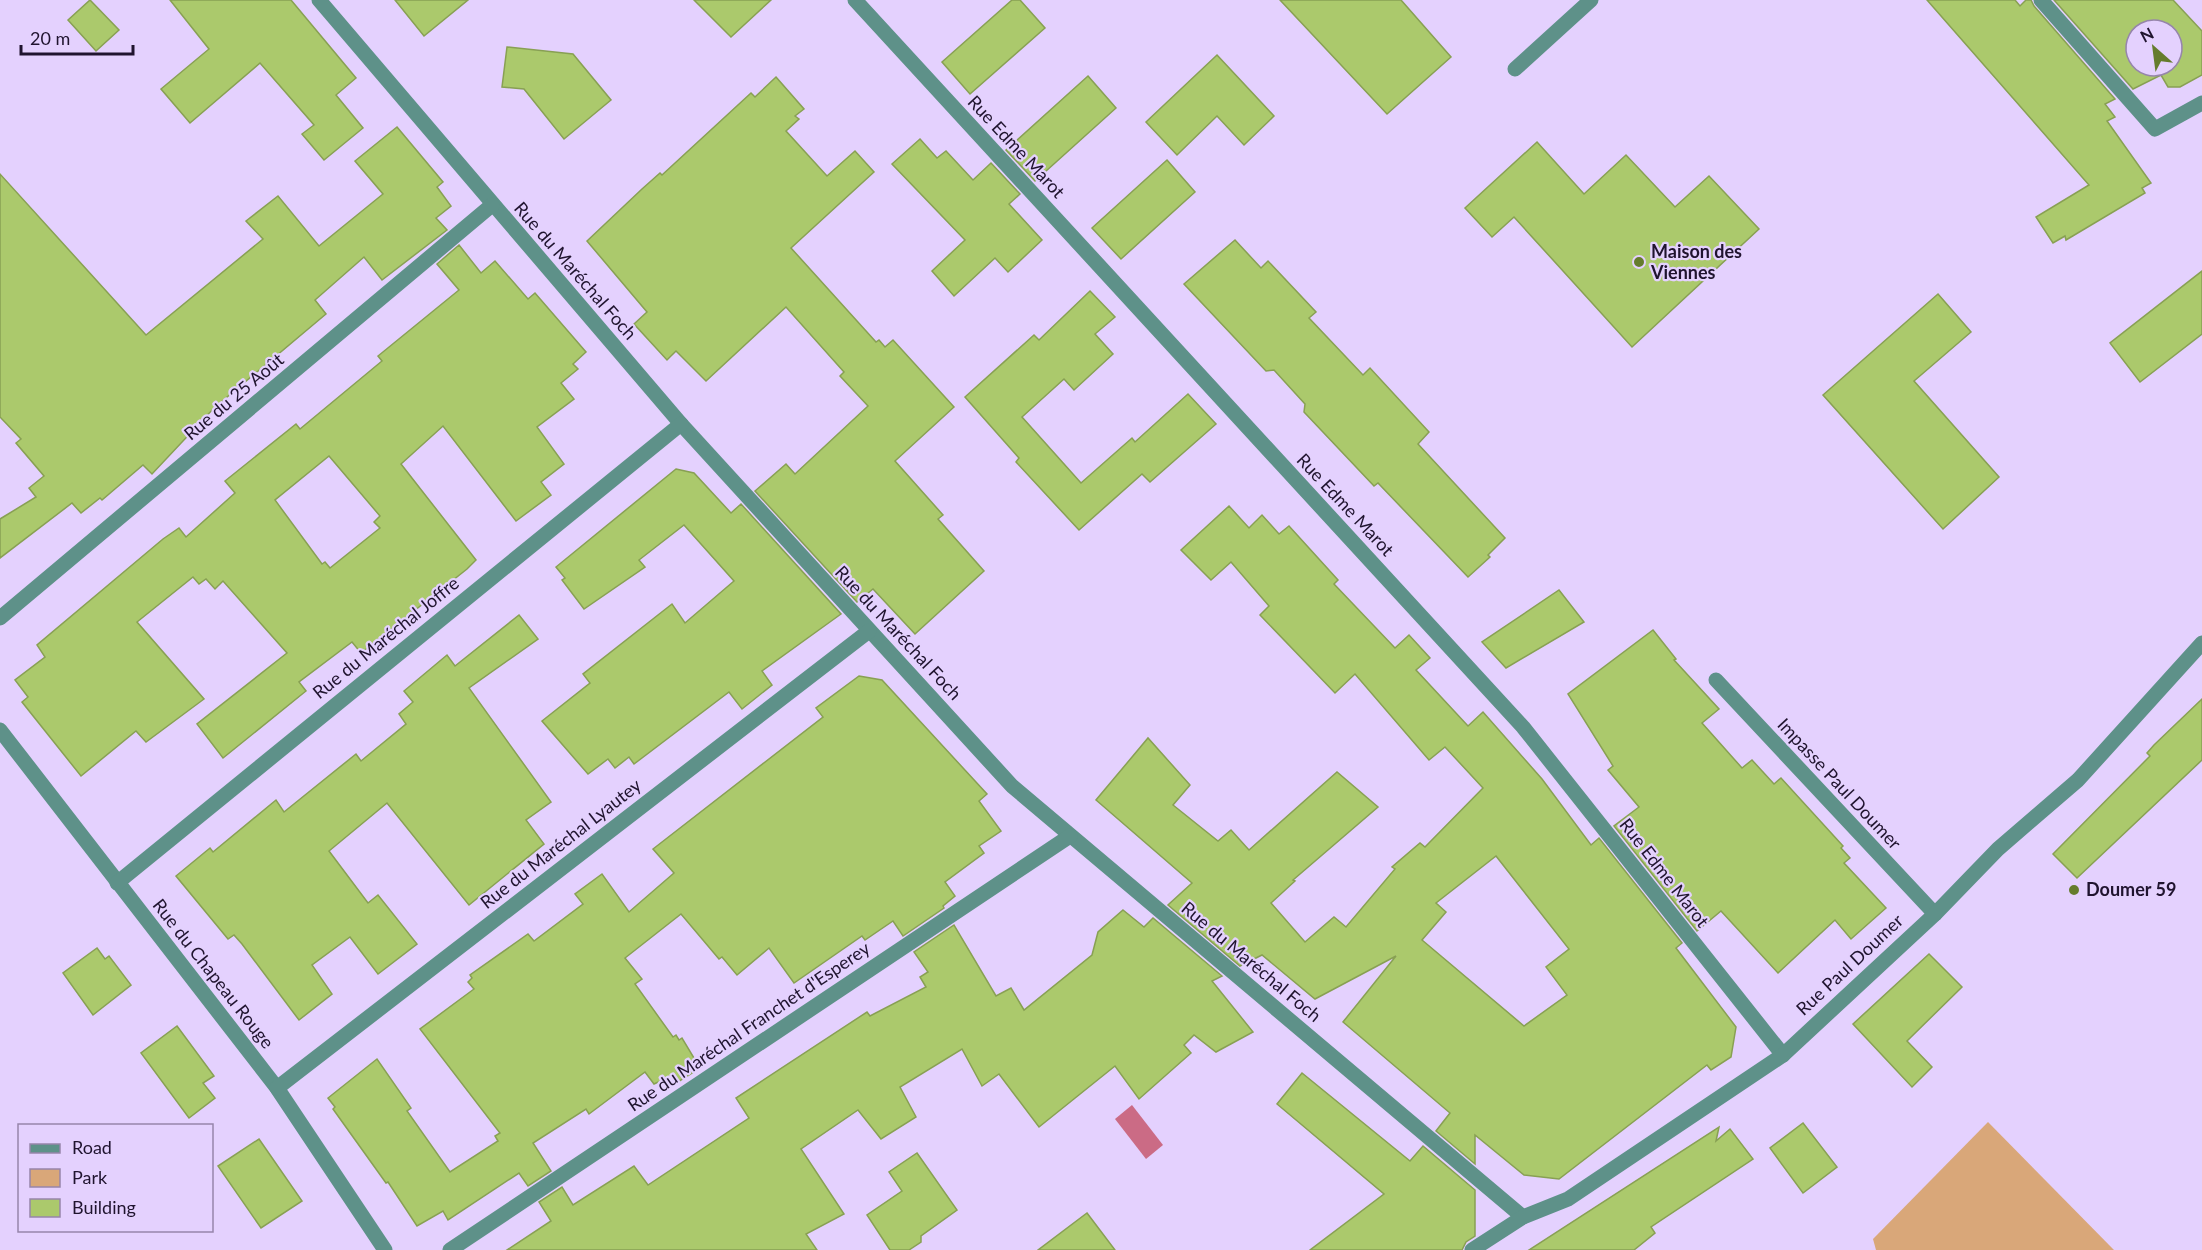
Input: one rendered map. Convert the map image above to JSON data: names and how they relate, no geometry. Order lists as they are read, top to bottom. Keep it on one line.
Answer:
{"streets":{"street":["Rue Edme Marot","Rue du Maréchal Foch","Rue du 25 Août","Rue du Maréchal Joffre","Impasse Paul Doumer","Rue du Maréchal Lyautey","Rue Paul Doumer","Rue du Chapeau Rouge","Rue du Maréchal Franchet d'Esperey"]},"crossings":[["Rue Edme Marot","Rue Paul Doumer"],["Rue du Maréchal Foch","Rue du 25 Août"],["Rue du Maréchal Foch","Rue du Maréchal Joffre"],["Rue du Maréchal Foch","Rue du Maréchal Lyautey"],["Rue du Maréchal Foch","Rue Paul Doumer"],["Rue du Maréchal Foch","Rue du Maréchal Franchet d'Esperey"],["Rue du Maréchal Joffre","Rue du Chapeau Rouge"],["Impasse Paul Doumer","Rue Paul Doumer"],["Rue du Maréchal Lyautey","Rue du Chapeau Rouge"]],"places":["Maison des Viennes","Doumer 59"],"legend":["Road","Park","Building"],"scale_bar":"20 m","north":"top left"}
